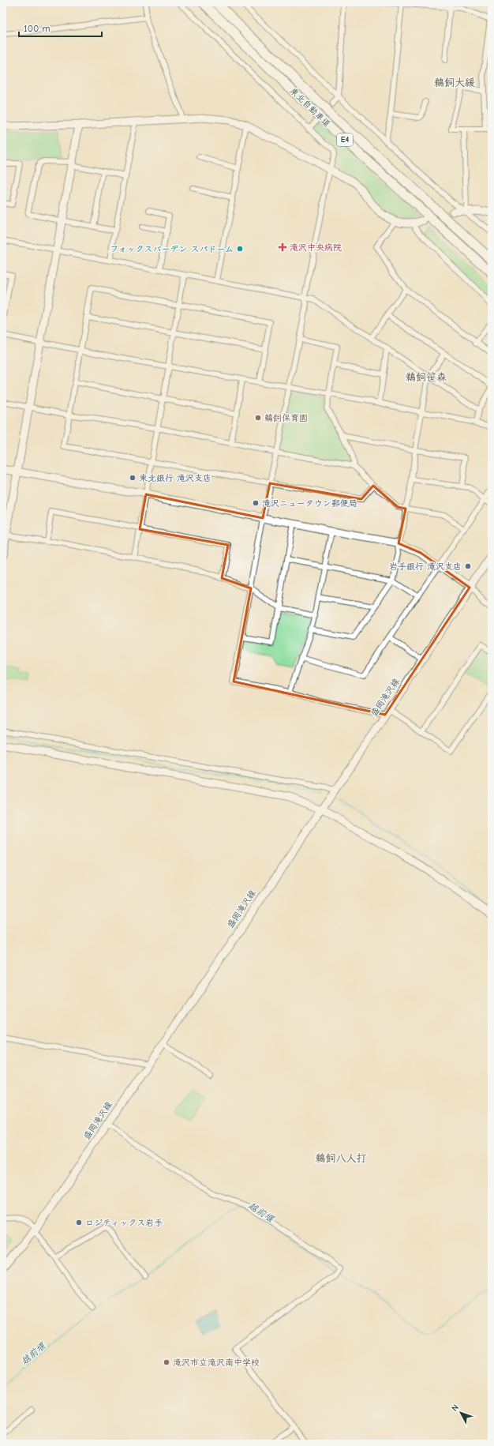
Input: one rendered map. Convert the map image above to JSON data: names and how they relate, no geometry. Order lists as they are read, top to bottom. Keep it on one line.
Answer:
{"streets":{"highway":["東北自動車道","E4"],"street":["盛岡滝沢線"]},"districts":["鵜飼大緩","鵜飼笹森","鵜飼八人打"],"water":["越前堰"],"places":{"health":["滝沢中央病院"],"other":["フォックスバーデン スパドーム","鵜飼保育園","東北銀行 滝沢支店","滝沢ニュータウン郵便局","岩手銀行 滝沢支店","ロジティックス岩手","滝沢市立滝沢南中学校"]},"scale_bar":"100 m","north":"top left"}
